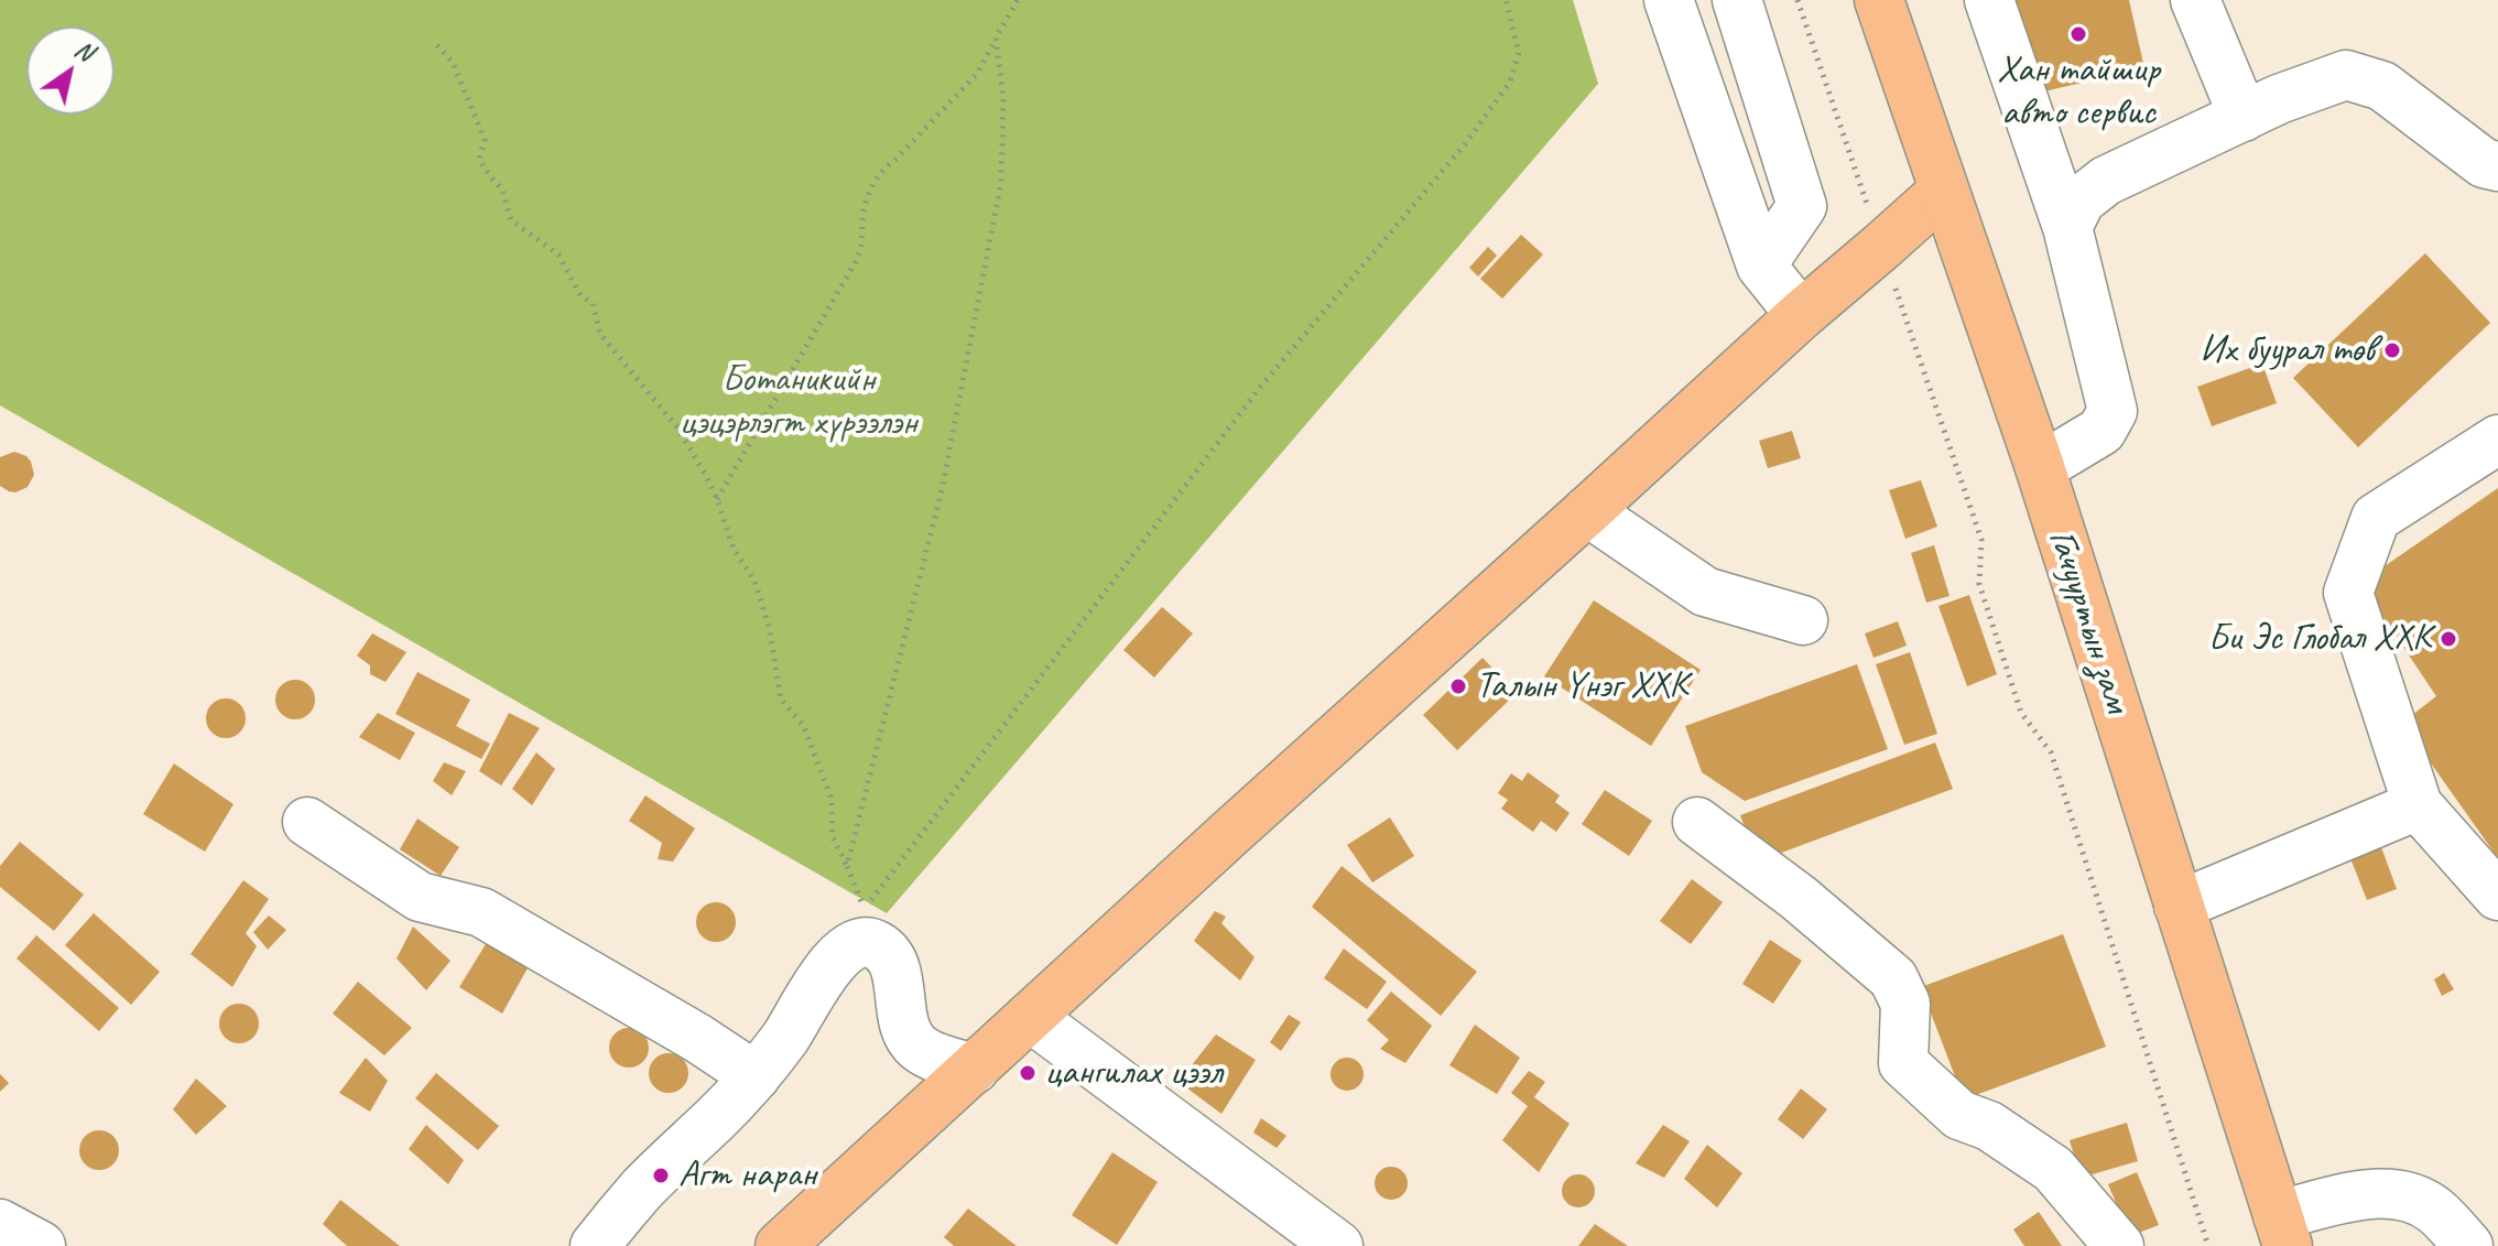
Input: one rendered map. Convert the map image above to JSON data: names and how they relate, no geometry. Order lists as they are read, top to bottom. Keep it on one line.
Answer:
{"streets":{"main road":["Гачууртын зам"]},"parks":["Ботаникийн цэцэрлэгт хүрээлэн"],"places":["Хан тайшир авто сервис","Их буурал төв","Би Эс Глобал ХХК","Талын Үнэг ХХК","цангилах цээл","Агт наран"],"north":"top right"}
